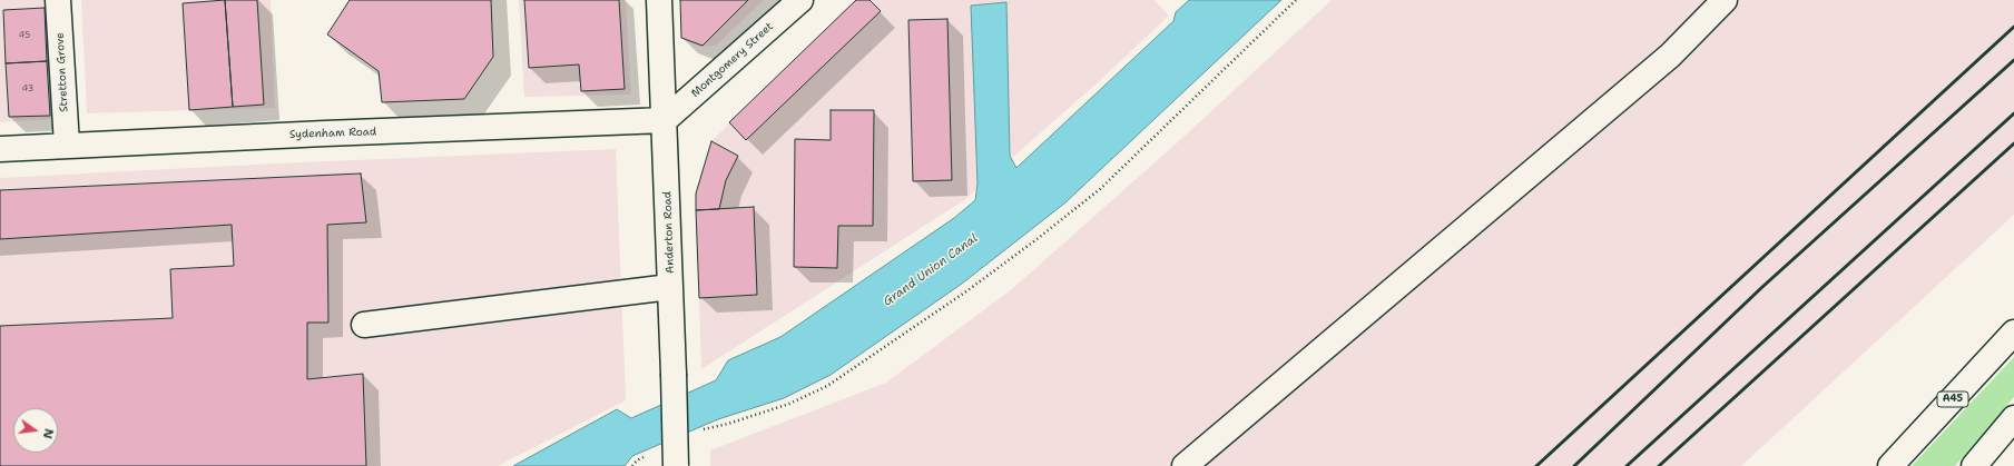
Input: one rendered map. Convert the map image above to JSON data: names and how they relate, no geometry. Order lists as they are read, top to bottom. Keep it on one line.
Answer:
{"streets":{"main road":["Montgomery Street","Stretton Grove","Sydenham Road","Anderton Road","A45"]},"crossings":[["Montgomery Street","Sydenham Road"],["Montgomery Street","Anderton Road"],["Stretton Grove","Sydenham Road"],["Sydenham Road","Anderton Road"]],"water":["Grand Union Canal"],"house_numbers":["45","43"],"north":"right"}
